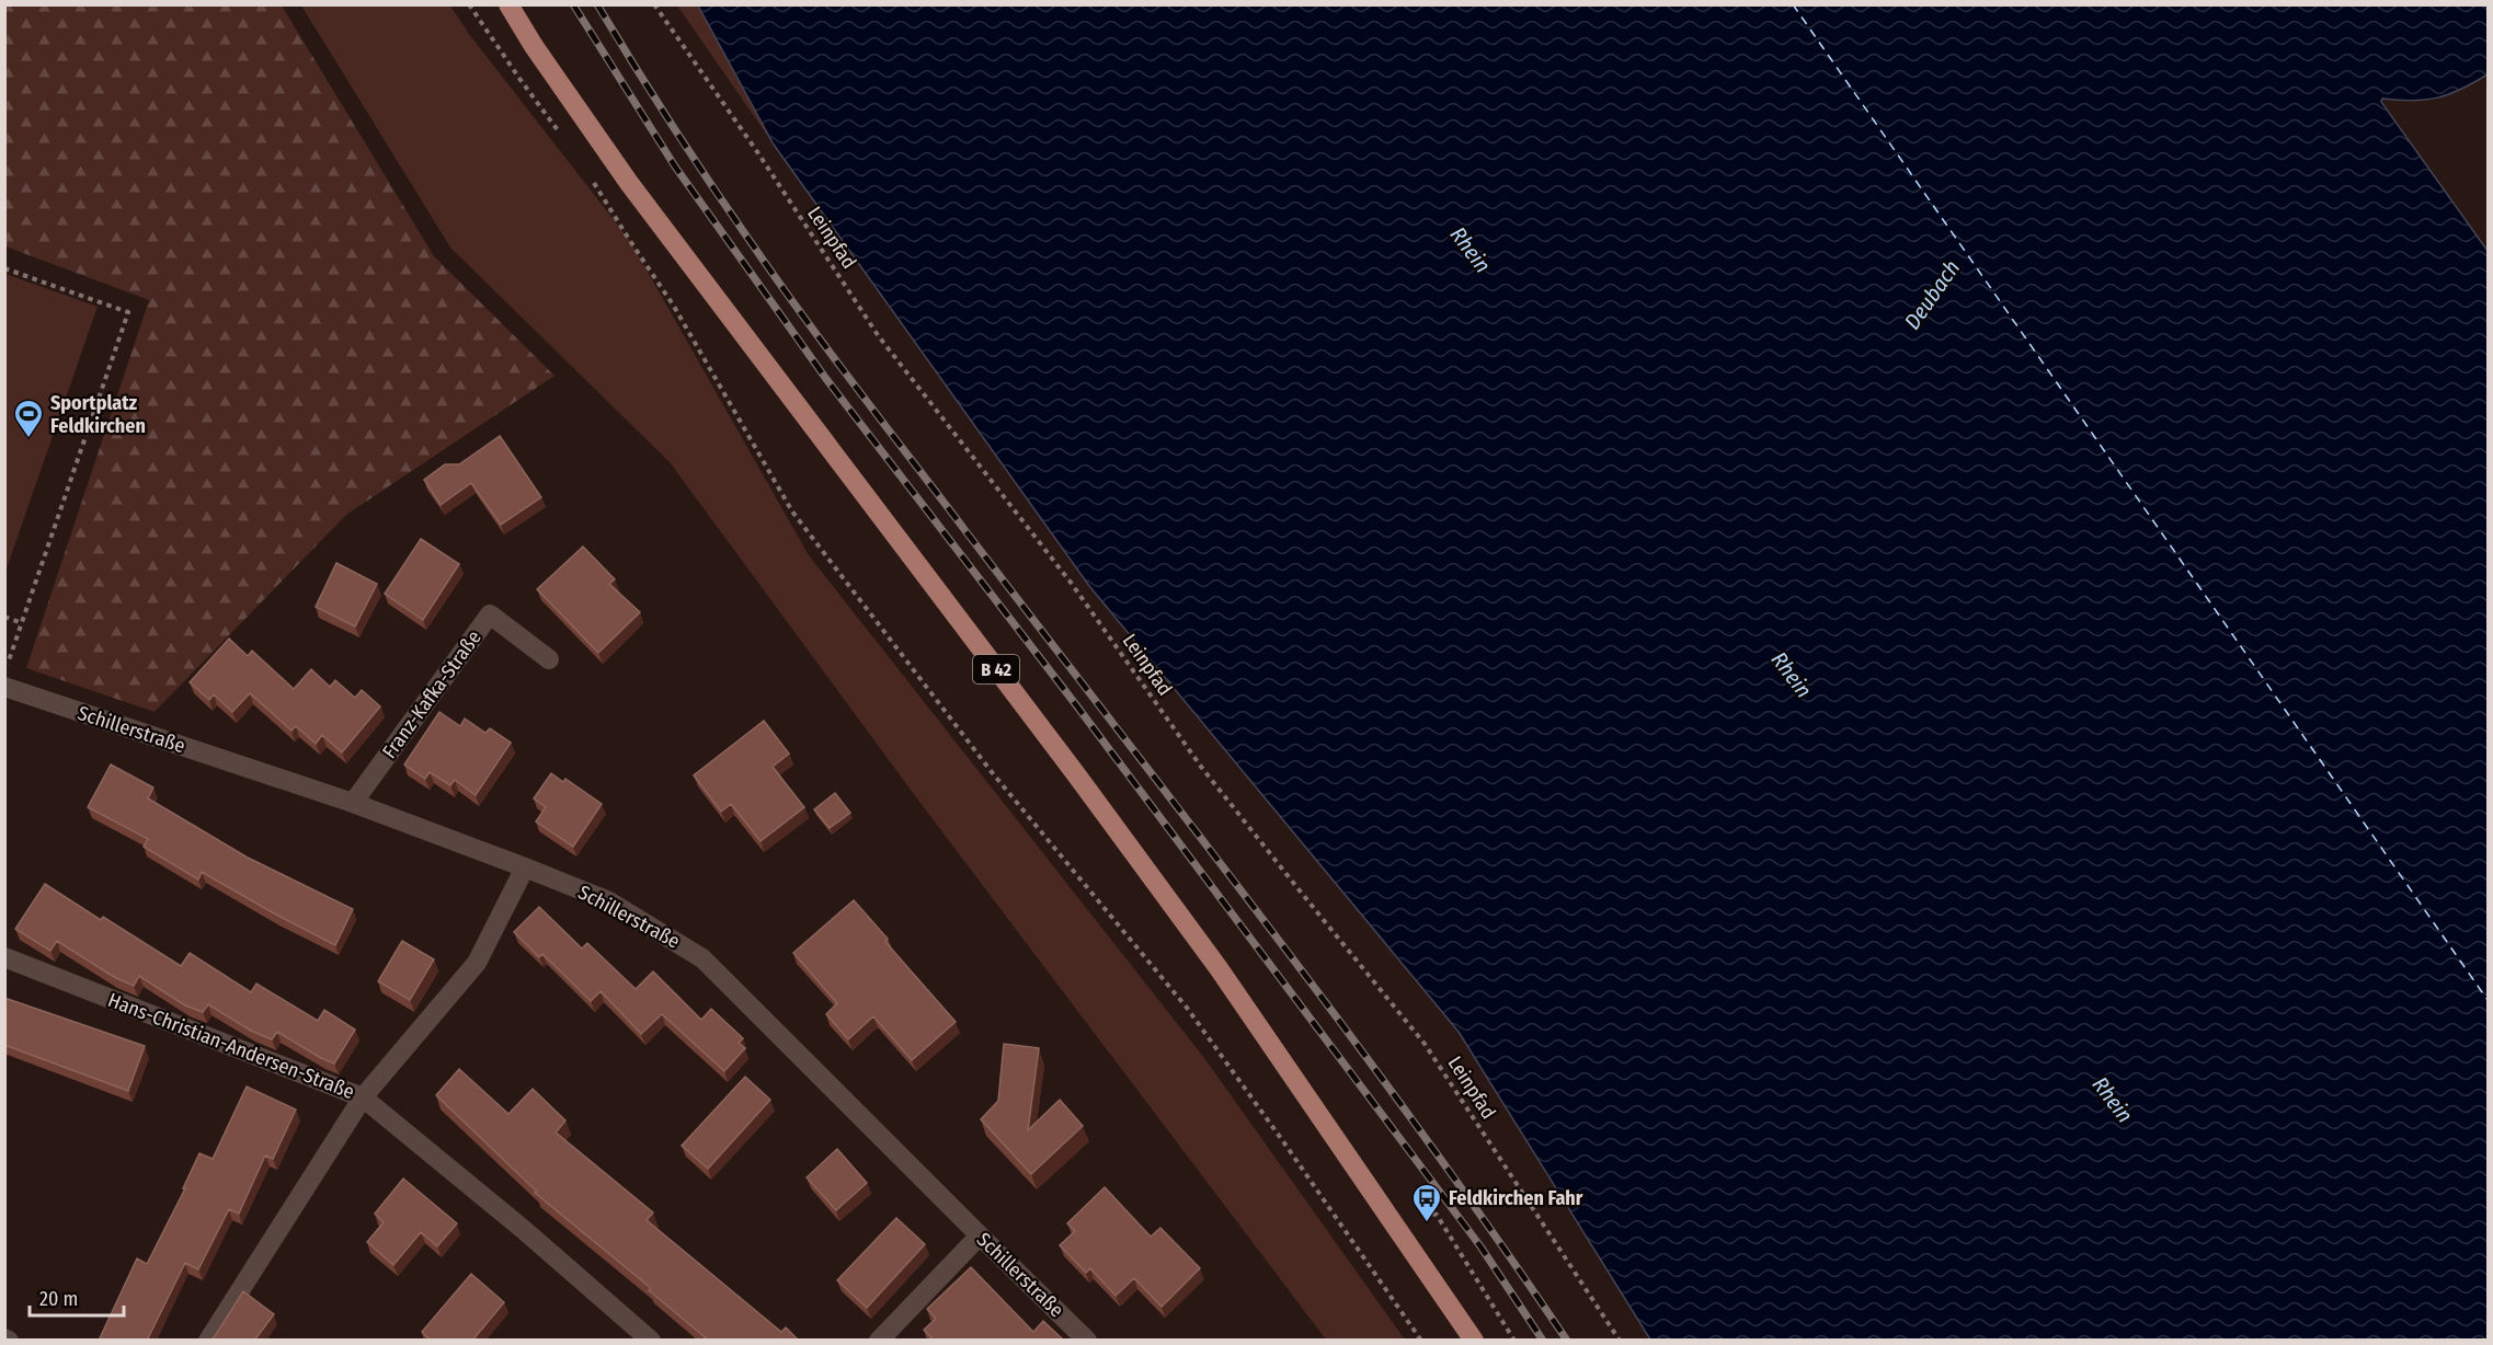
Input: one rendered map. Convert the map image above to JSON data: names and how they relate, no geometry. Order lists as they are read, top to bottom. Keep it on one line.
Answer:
{"streets":{"main road":["B 42"],"street":["Franz-Kafka-Straße","Schillerstraße","Hans-Christian-Andersen-Straße"],"path":["Leinpfad"]},"crossings":[["Franz-Kafka-Straße","Schillerstraße"]],"water":["Rhein","Deubach"],"places":{"sports":["Sportplatz Feldkirchen"],"bus stop":["Feldkirchen Fahr"]},"scale_bar":"20 m"}
